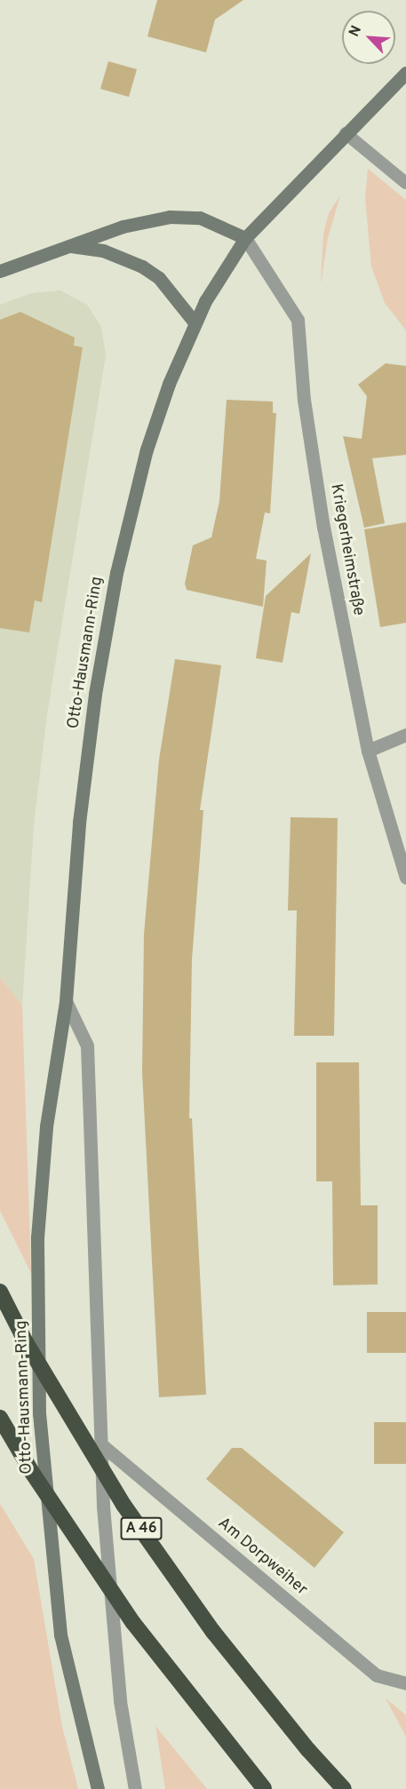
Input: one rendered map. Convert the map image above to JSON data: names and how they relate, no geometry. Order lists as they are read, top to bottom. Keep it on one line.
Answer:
{"streets":{"highway":["A 46"],"street":["Kriegerheimstraße","Otto-Hausmann-Ring","Am Dorpweiher"]},"crossings":[["Kriegerheimstraße","Otto-Hausmann-Ring"],["Otto-Hausmann-Ring","Am Dorpweiher"]],"north":"top left"}
